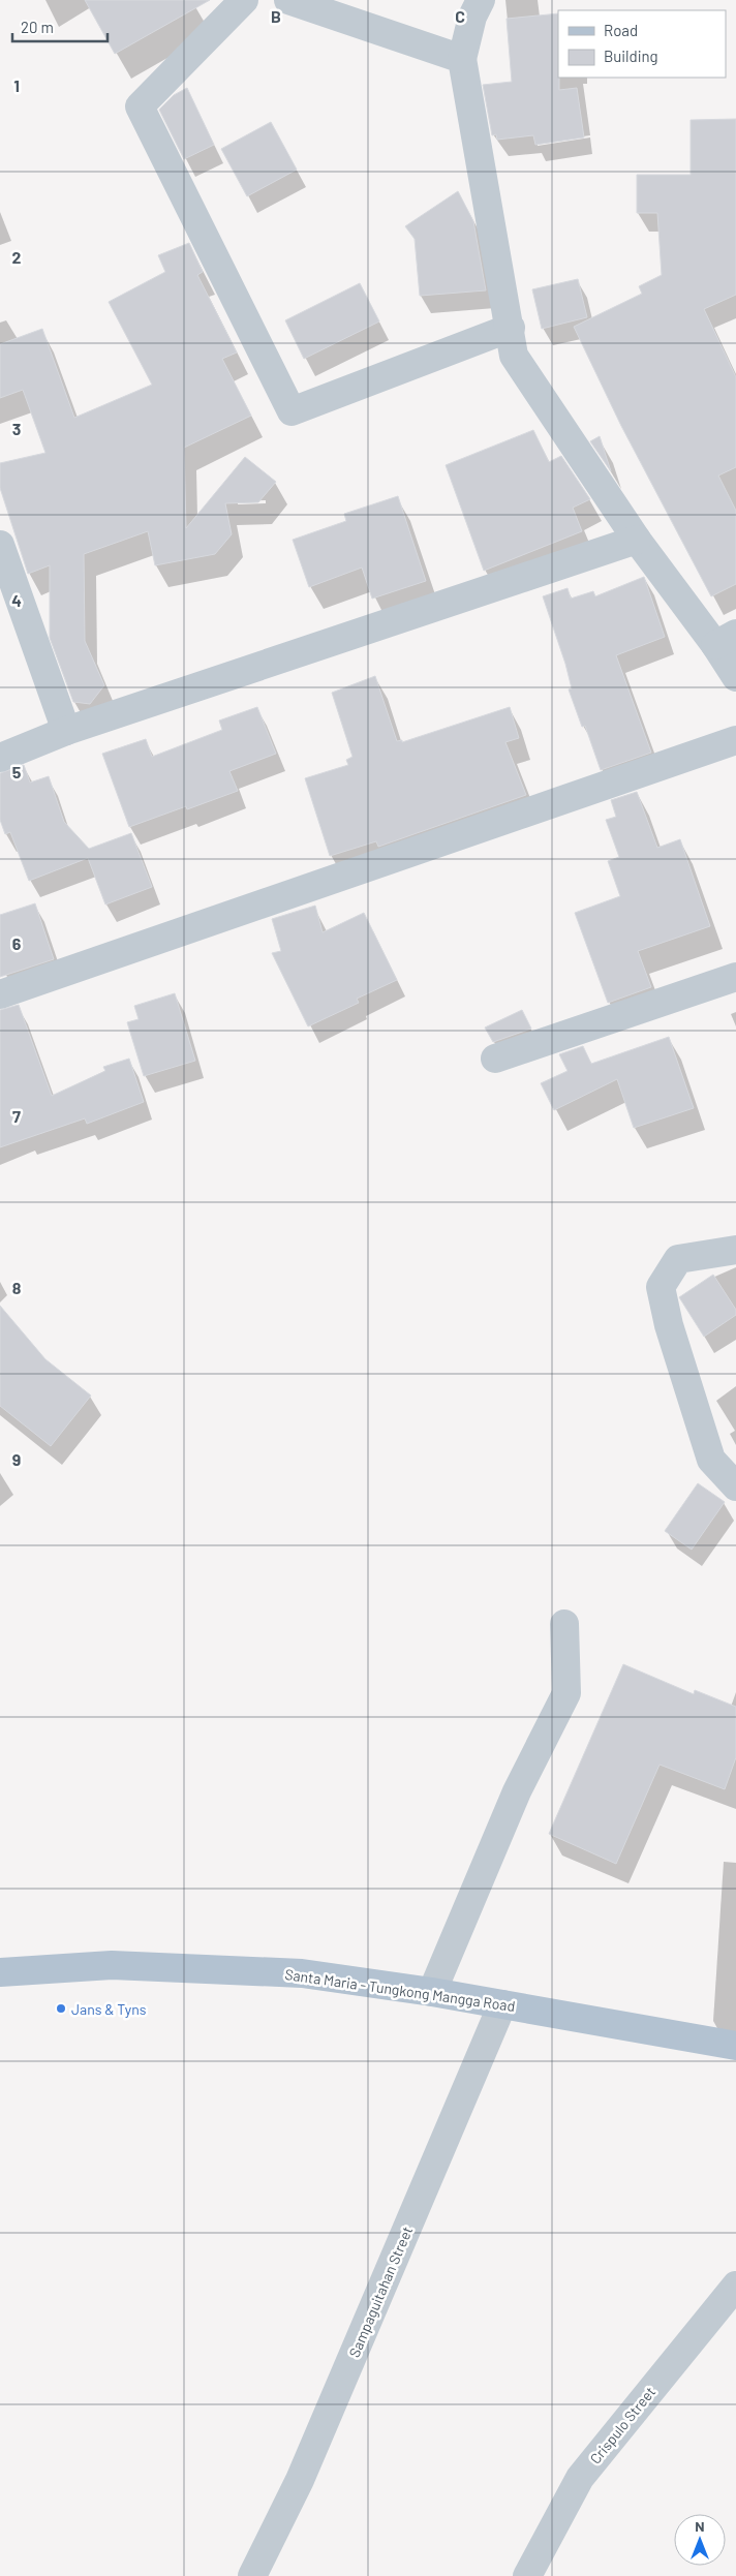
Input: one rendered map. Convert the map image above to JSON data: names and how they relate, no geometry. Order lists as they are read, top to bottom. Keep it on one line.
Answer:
{"streets":{"main road":["Santa Maria - Tungkong Mangga Road"],"street":["Sampaguitahan Street","Crispulo Street"]},"crossings":[["Santa Maria - Tungkong Mangga Road","Sampaguitahan Street"]],"places":["Jans & Tyns"],"legend":["Road","Building"],"scale_bar":"20 m","north":"top","grid":{"columns":["B","C"],"rows":["1","2","3","4","5","6","7","8","9"]}}
